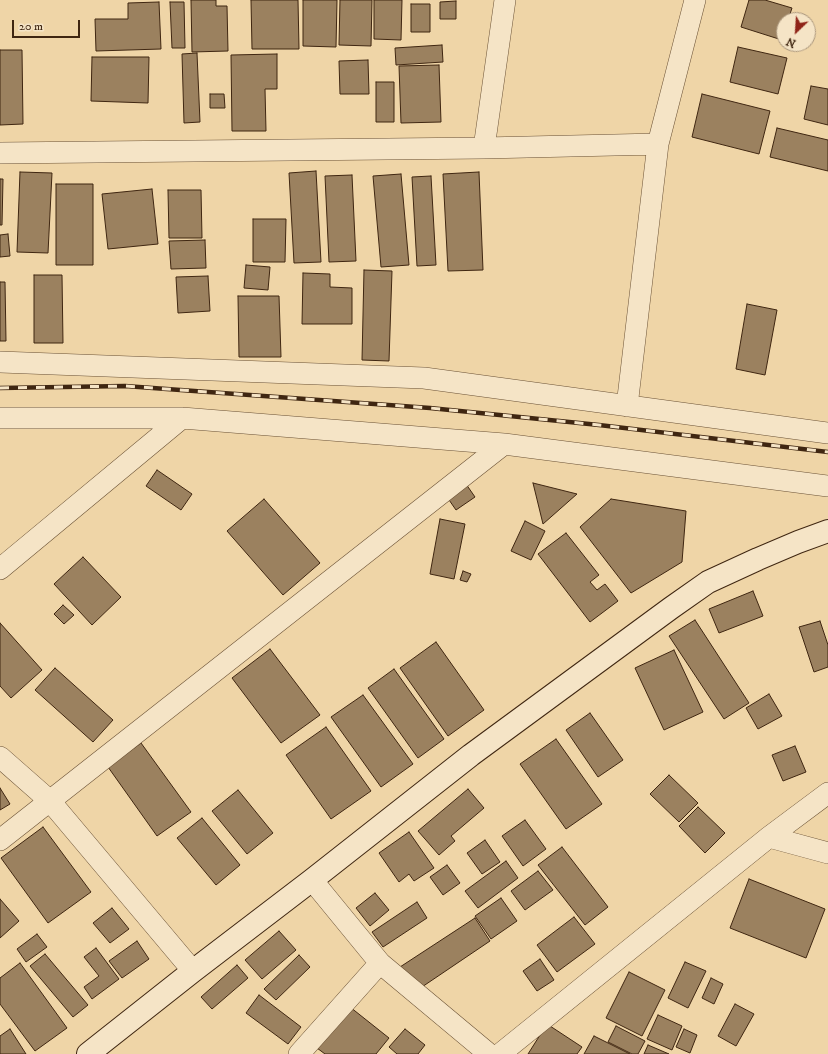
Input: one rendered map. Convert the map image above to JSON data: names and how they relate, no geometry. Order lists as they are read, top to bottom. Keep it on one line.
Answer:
{"scale_bar":"20 m","north":"bottom left"}
